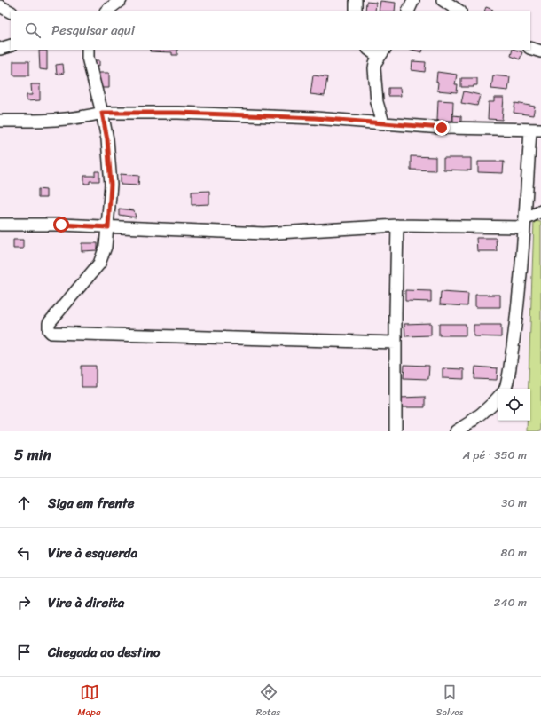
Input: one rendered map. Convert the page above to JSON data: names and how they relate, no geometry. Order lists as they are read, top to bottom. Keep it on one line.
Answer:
{"page":{"search":"Pesquisar aqui","heading":["5 min","A pé · 350 m"],"list":[["Siga em frente","30 m"],["Vire à esquerda","80 m"],["Vire à direita","240 m"],"Chegada ao destino"],"nav":["Mapa","Rotas","Salvos"]}}
